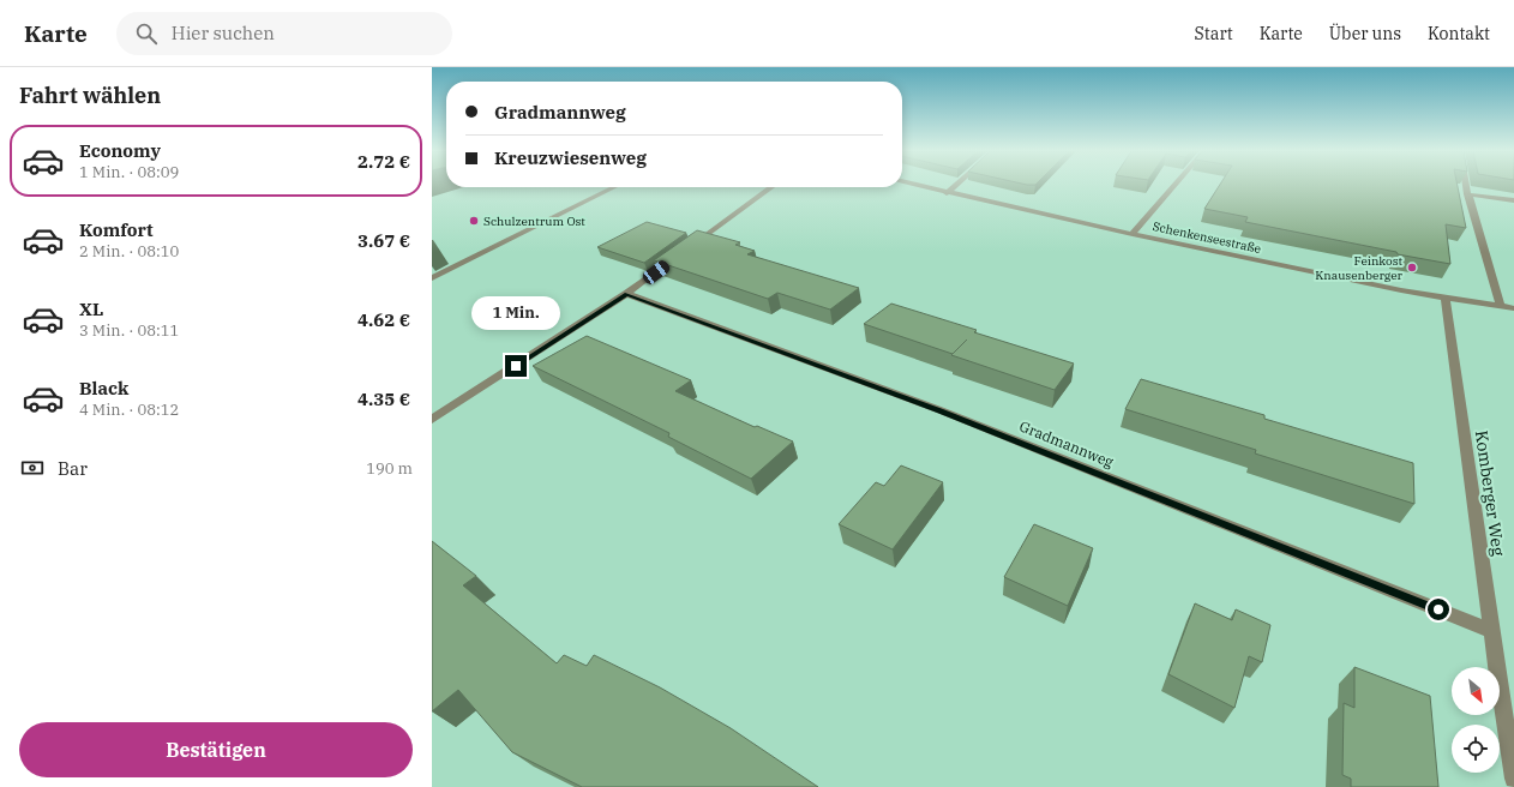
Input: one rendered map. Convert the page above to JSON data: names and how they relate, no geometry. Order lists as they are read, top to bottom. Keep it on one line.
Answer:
{"streets":{"street":["Schenkenseestraße","Gradmannweg","Komberger Weg"]},"crossings":[["Schenkenseestraße","Komberger Weg"],["Gradmannweg","Komberger Weg"]],"places":["Schulzentrum Ost","Feinkost Knausenberger"],"north":"bottom right","page":{"header":"Karte","search":"Hier suchen","nav":["Start","Karte","Über uns","Kontakt"],"heading":"Fahrt wählen","banner":["Gradmannweg","Kreuzwiesenweg"],"list":[{"name":"Economy","note":"1 Min. · 08:09","value":"2.72 €"},{"name":"Komfort","note":"2 Min. · 08:10","value":"3.67 €"},{"name":"XL","note":"3 Min. · 08:11","value":"4.62 €"},{"name":"Black","note":"4 Min. · 08:12","value":"4.35 €"}],"bubble":"1 Min.","pay":["Bar","190 m"],"buttons":"Bestätigen"}}
